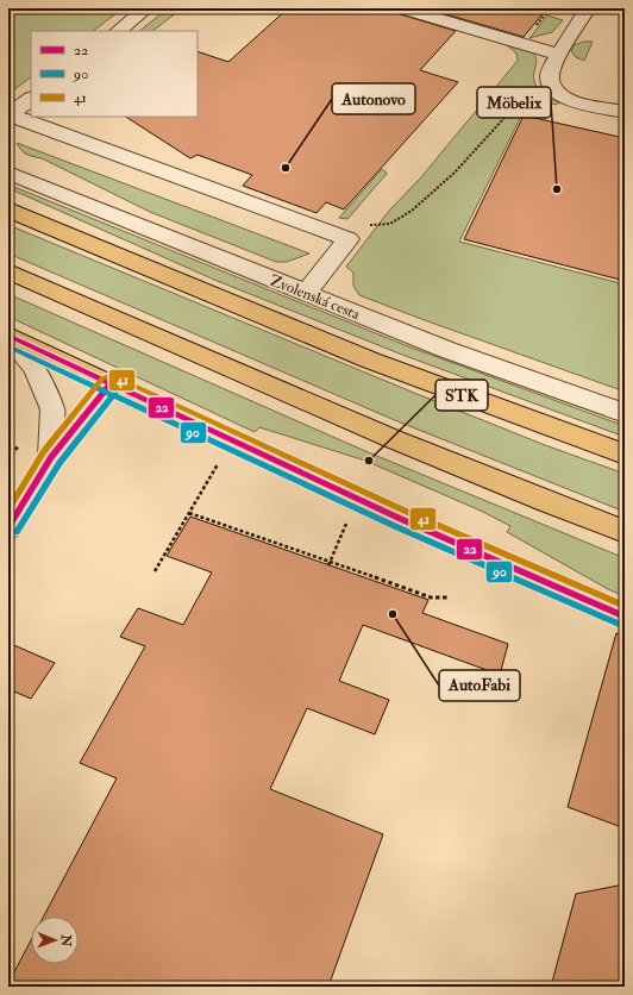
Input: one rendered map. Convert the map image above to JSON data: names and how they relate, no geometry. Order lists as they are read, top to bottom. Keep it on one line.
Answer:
{"streets":{"street":["Zvolenská cesta"]},"places":["Autonovo","Möbelix","STK","AutoFabi"],"lines":["transit line 22","transit line 90","transit line 41"],"legend":["22","90","41"],"north":"right"}
